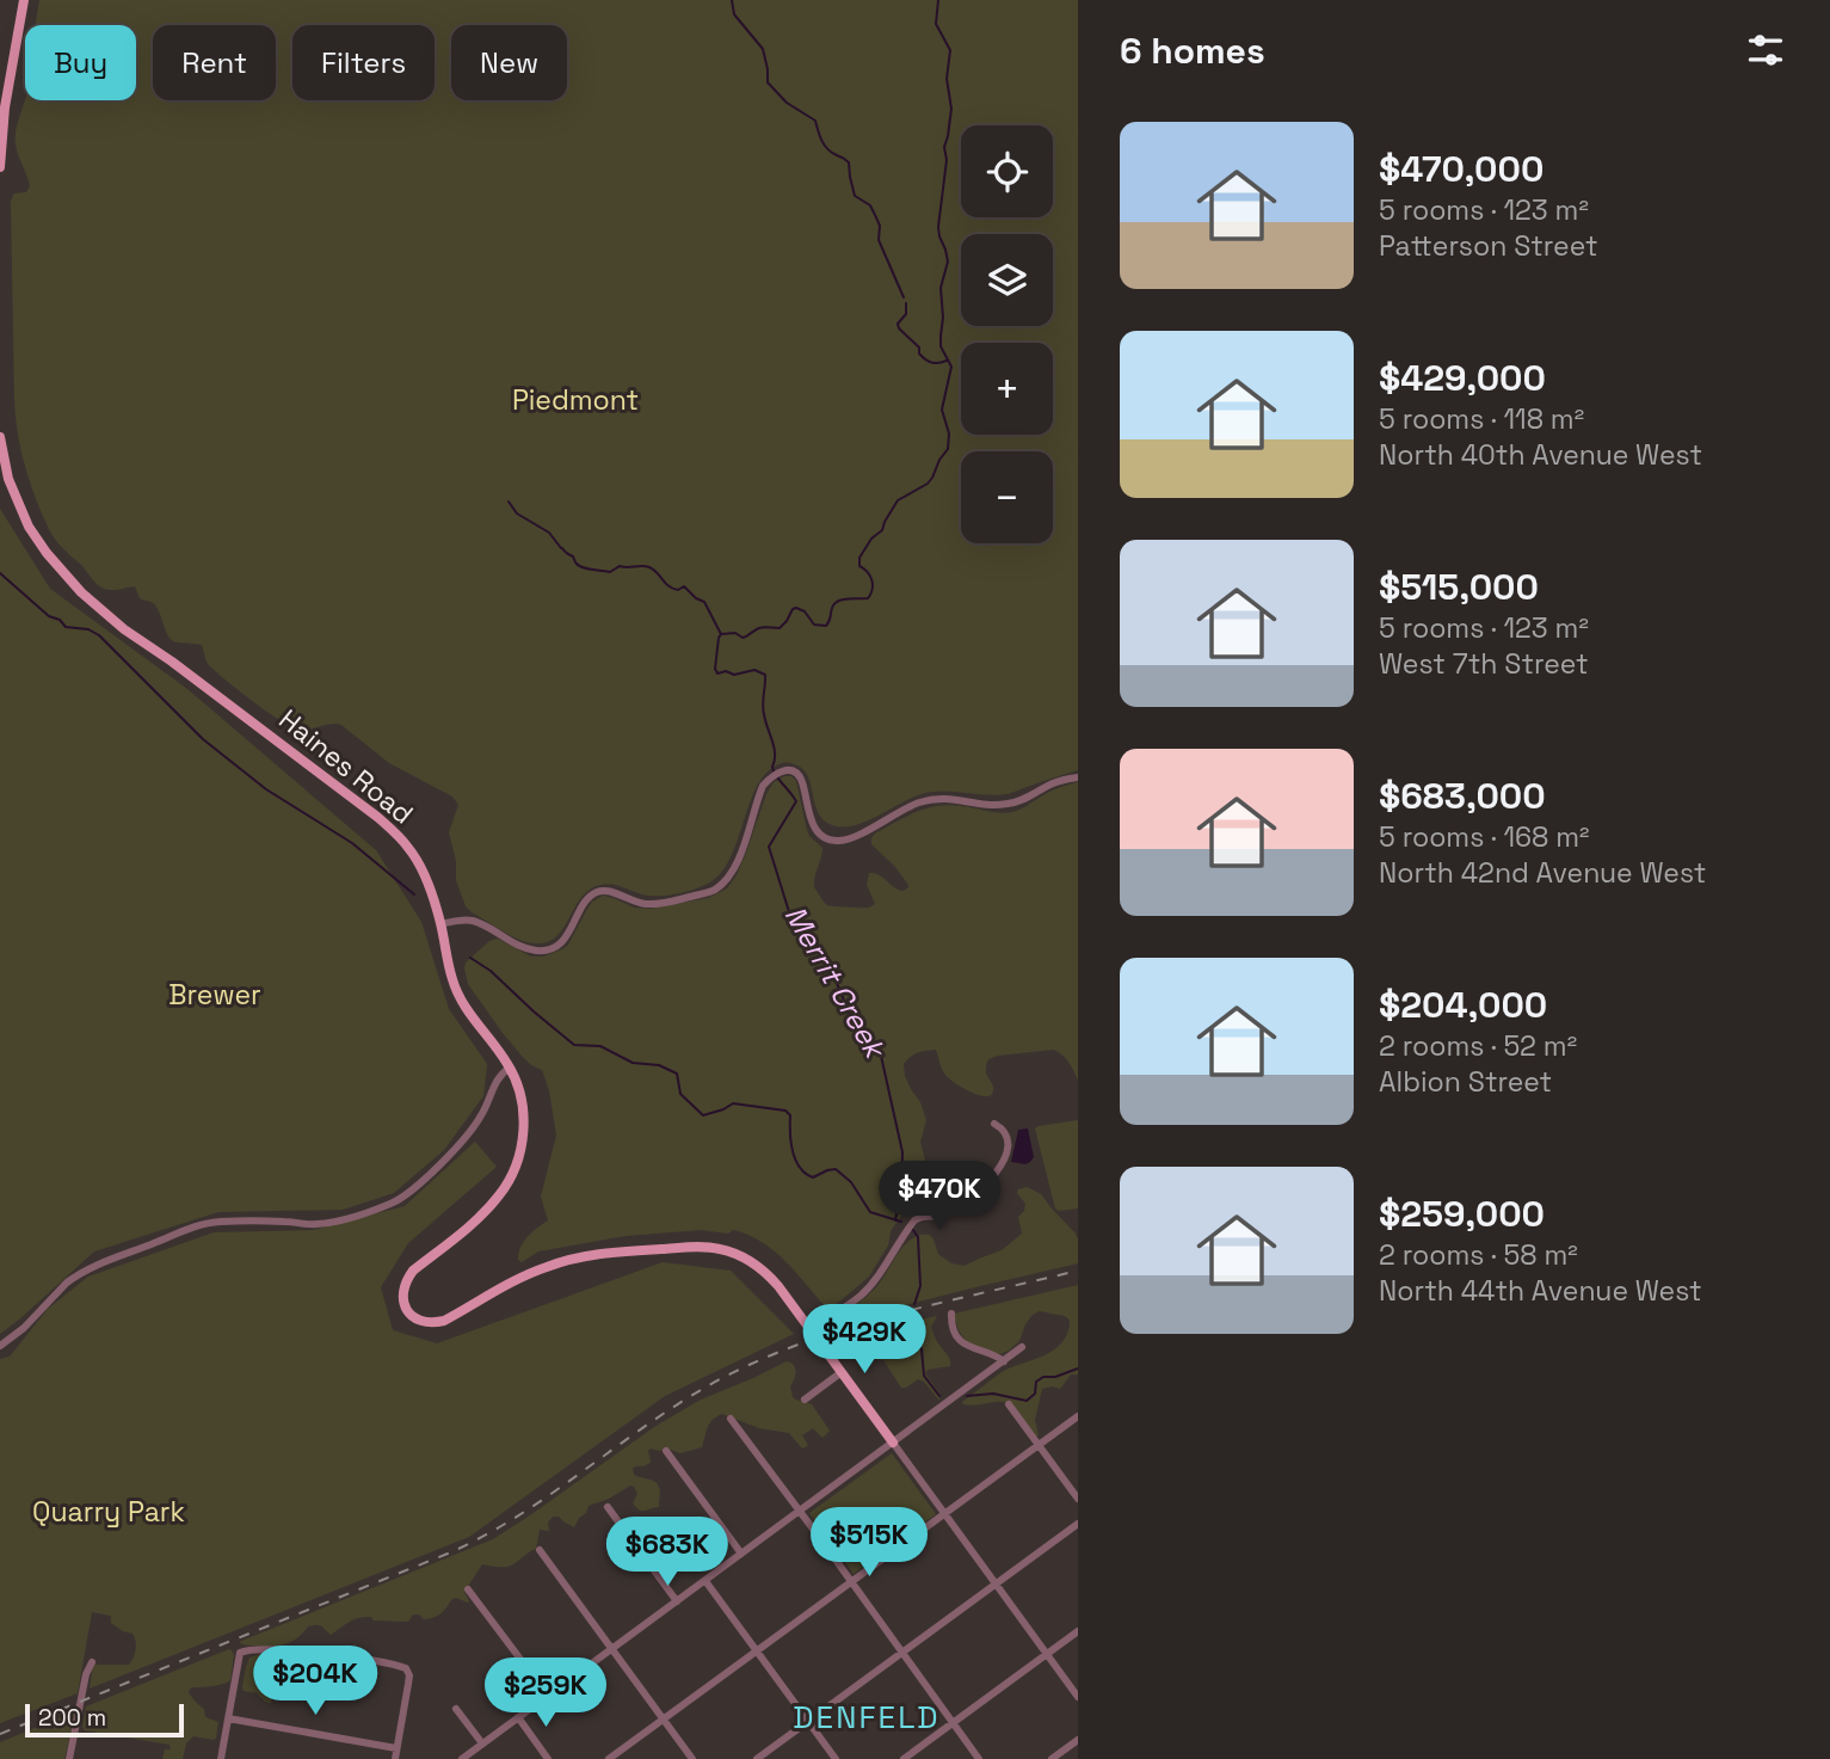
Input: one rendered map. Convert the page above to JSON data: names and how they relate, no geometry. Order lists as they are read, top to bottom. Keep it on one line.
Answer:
{"streets":{"main road":["Haines Road"]},"districts":["DENFELD"],"water":["Merrit Creek"],"parks":["Piedmont","Brewer","Quarry Park"],"scale_bar":"200 m","page":{"heading":"6 homes","chip":["Buy","Rent","Filters","New"],"list":[{"name":"$470,000","note":"5 rooms · 123 m² · Patterson Street"},{"name":"$429,000","note":"5 rooms · 118 m² · North 40th Avenue West"},{"name":"$515,000","note":"5 rooms · 123 m² · West 7th Street"},{"name":"$683,000","note":"5 rooms · 168 m² · North 42nd Avenue West"},{"name":"$204,000","note":"2 rooms · 52 m² · Albion Street"},{"name":"$259,000","note":"2 rooms · 58 m² · North 44th Avenue West"}],"map_buttons":["+","−"],"price":["$470K","$429K","$515K","$683K","$204K","$259K"],"scale":"200 m"}}
